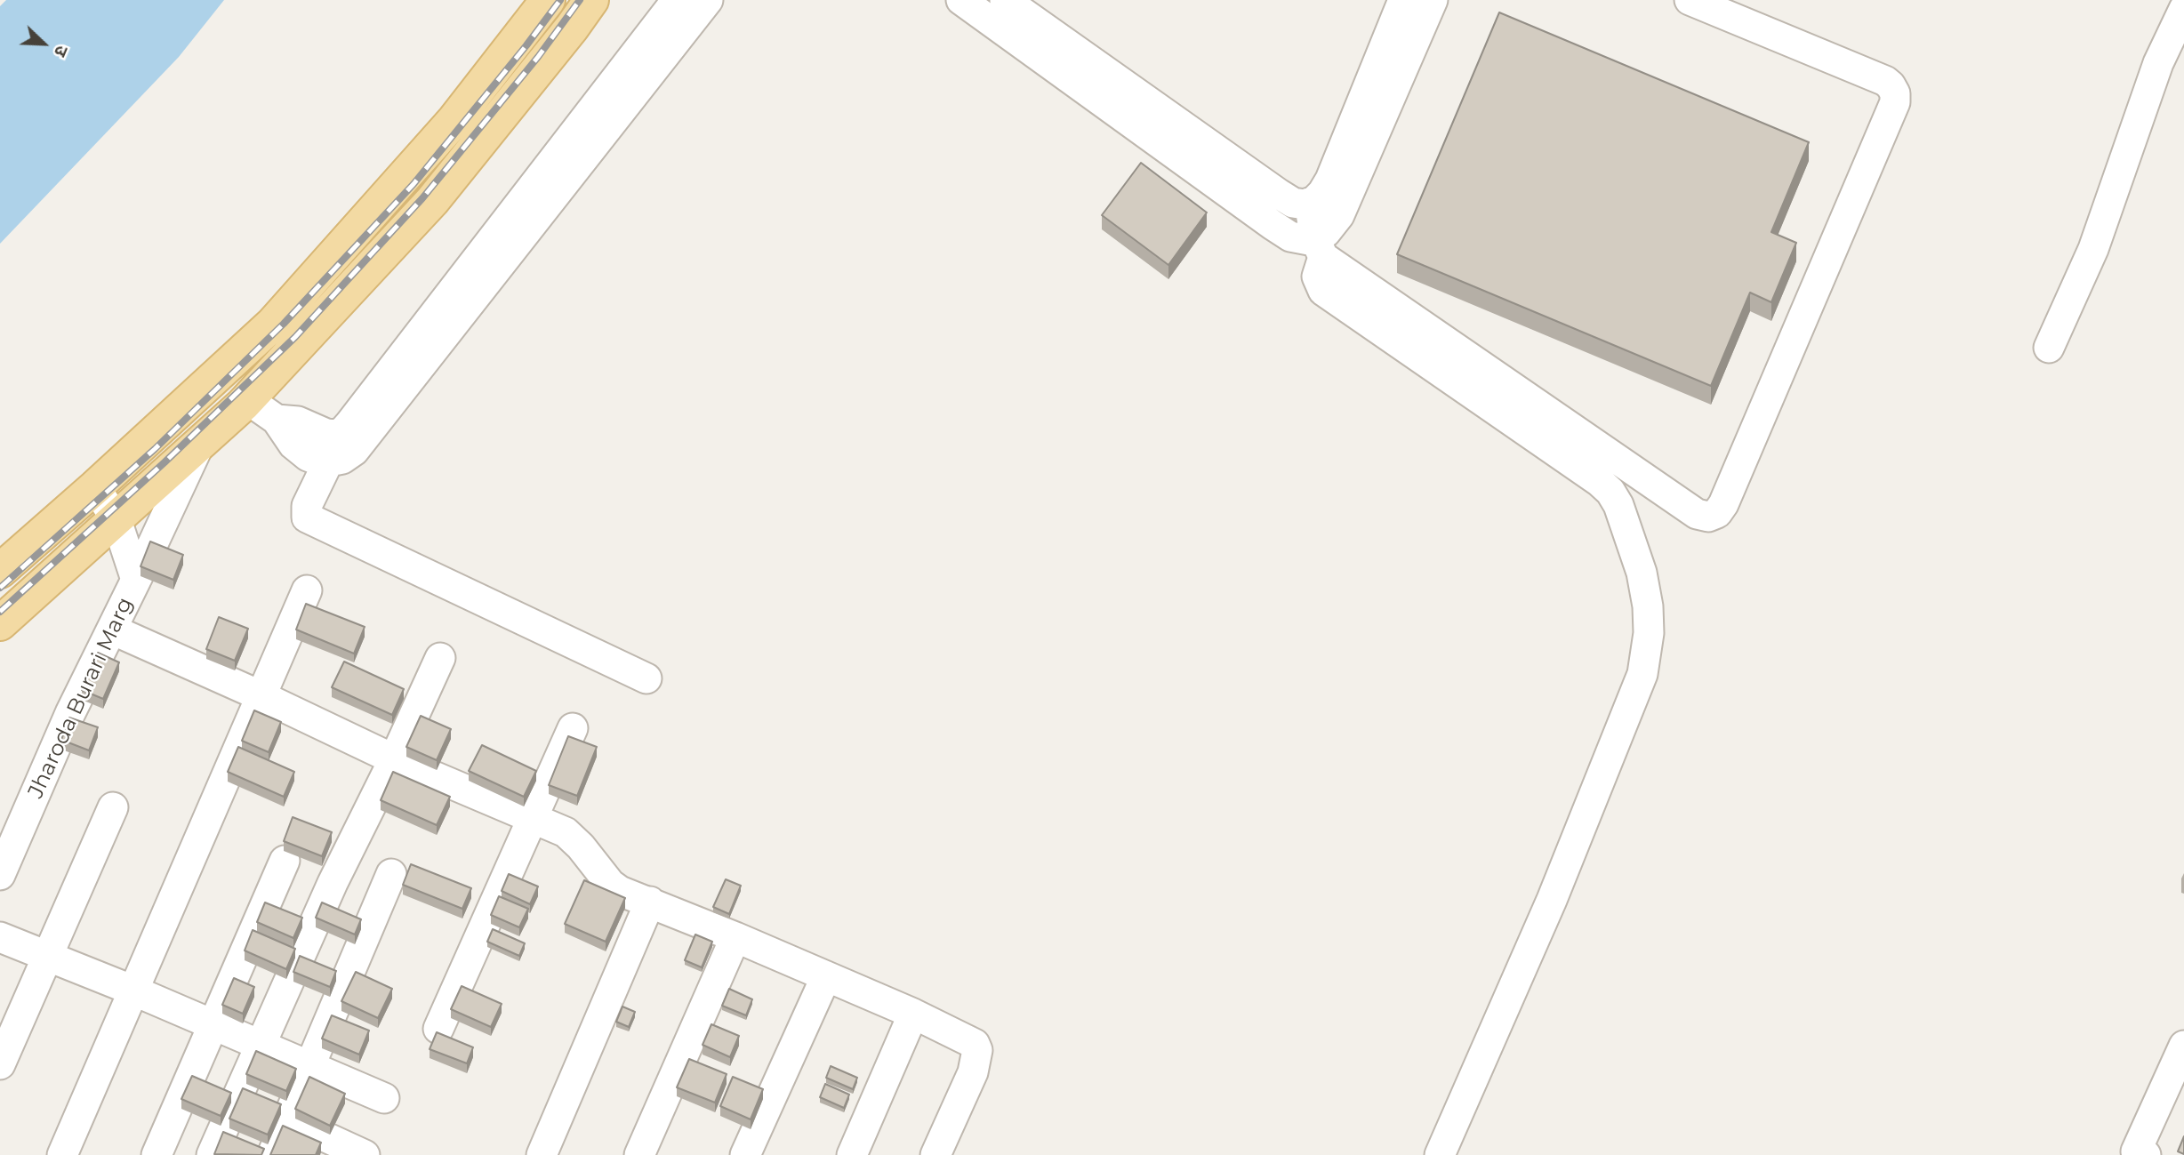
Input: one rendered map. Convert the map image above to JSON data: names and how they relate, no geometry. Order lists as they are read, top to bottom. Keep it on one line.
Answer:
{"streets":{"street":["Jharoda Burari Marg"]},"north":"bottom right"}
